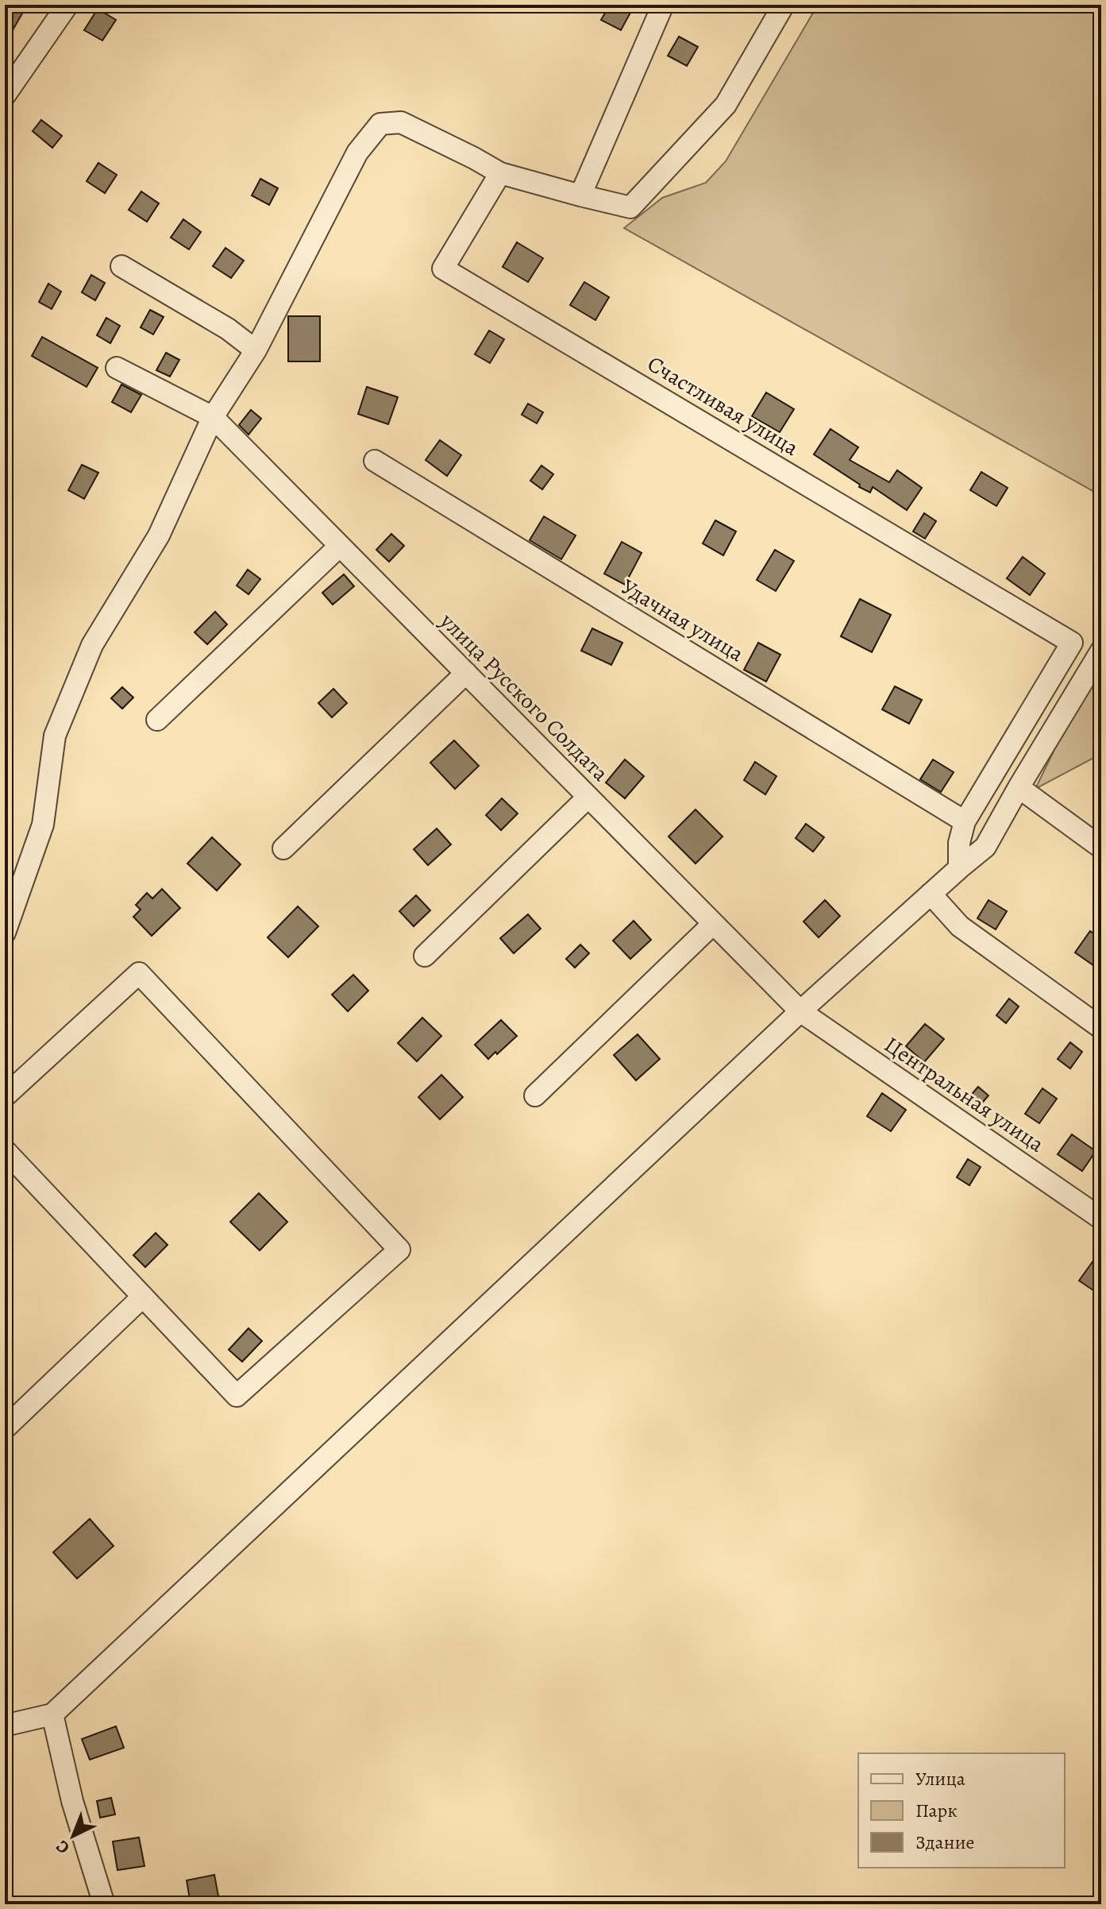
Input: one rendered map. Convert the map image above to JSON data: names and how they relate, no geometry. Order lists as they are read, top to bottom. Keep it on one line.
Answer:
{"streets":{"street":["Счастливая улица","Удачная улица","улица Русского Солдата","Центральная улица"]},"crossings":[["Счастливая улица","Удачная улица"],["улица Русского Солдата","Центральная улица"]],"legend":["Улица","Парк","Здание"],"north":"bottom left"}
